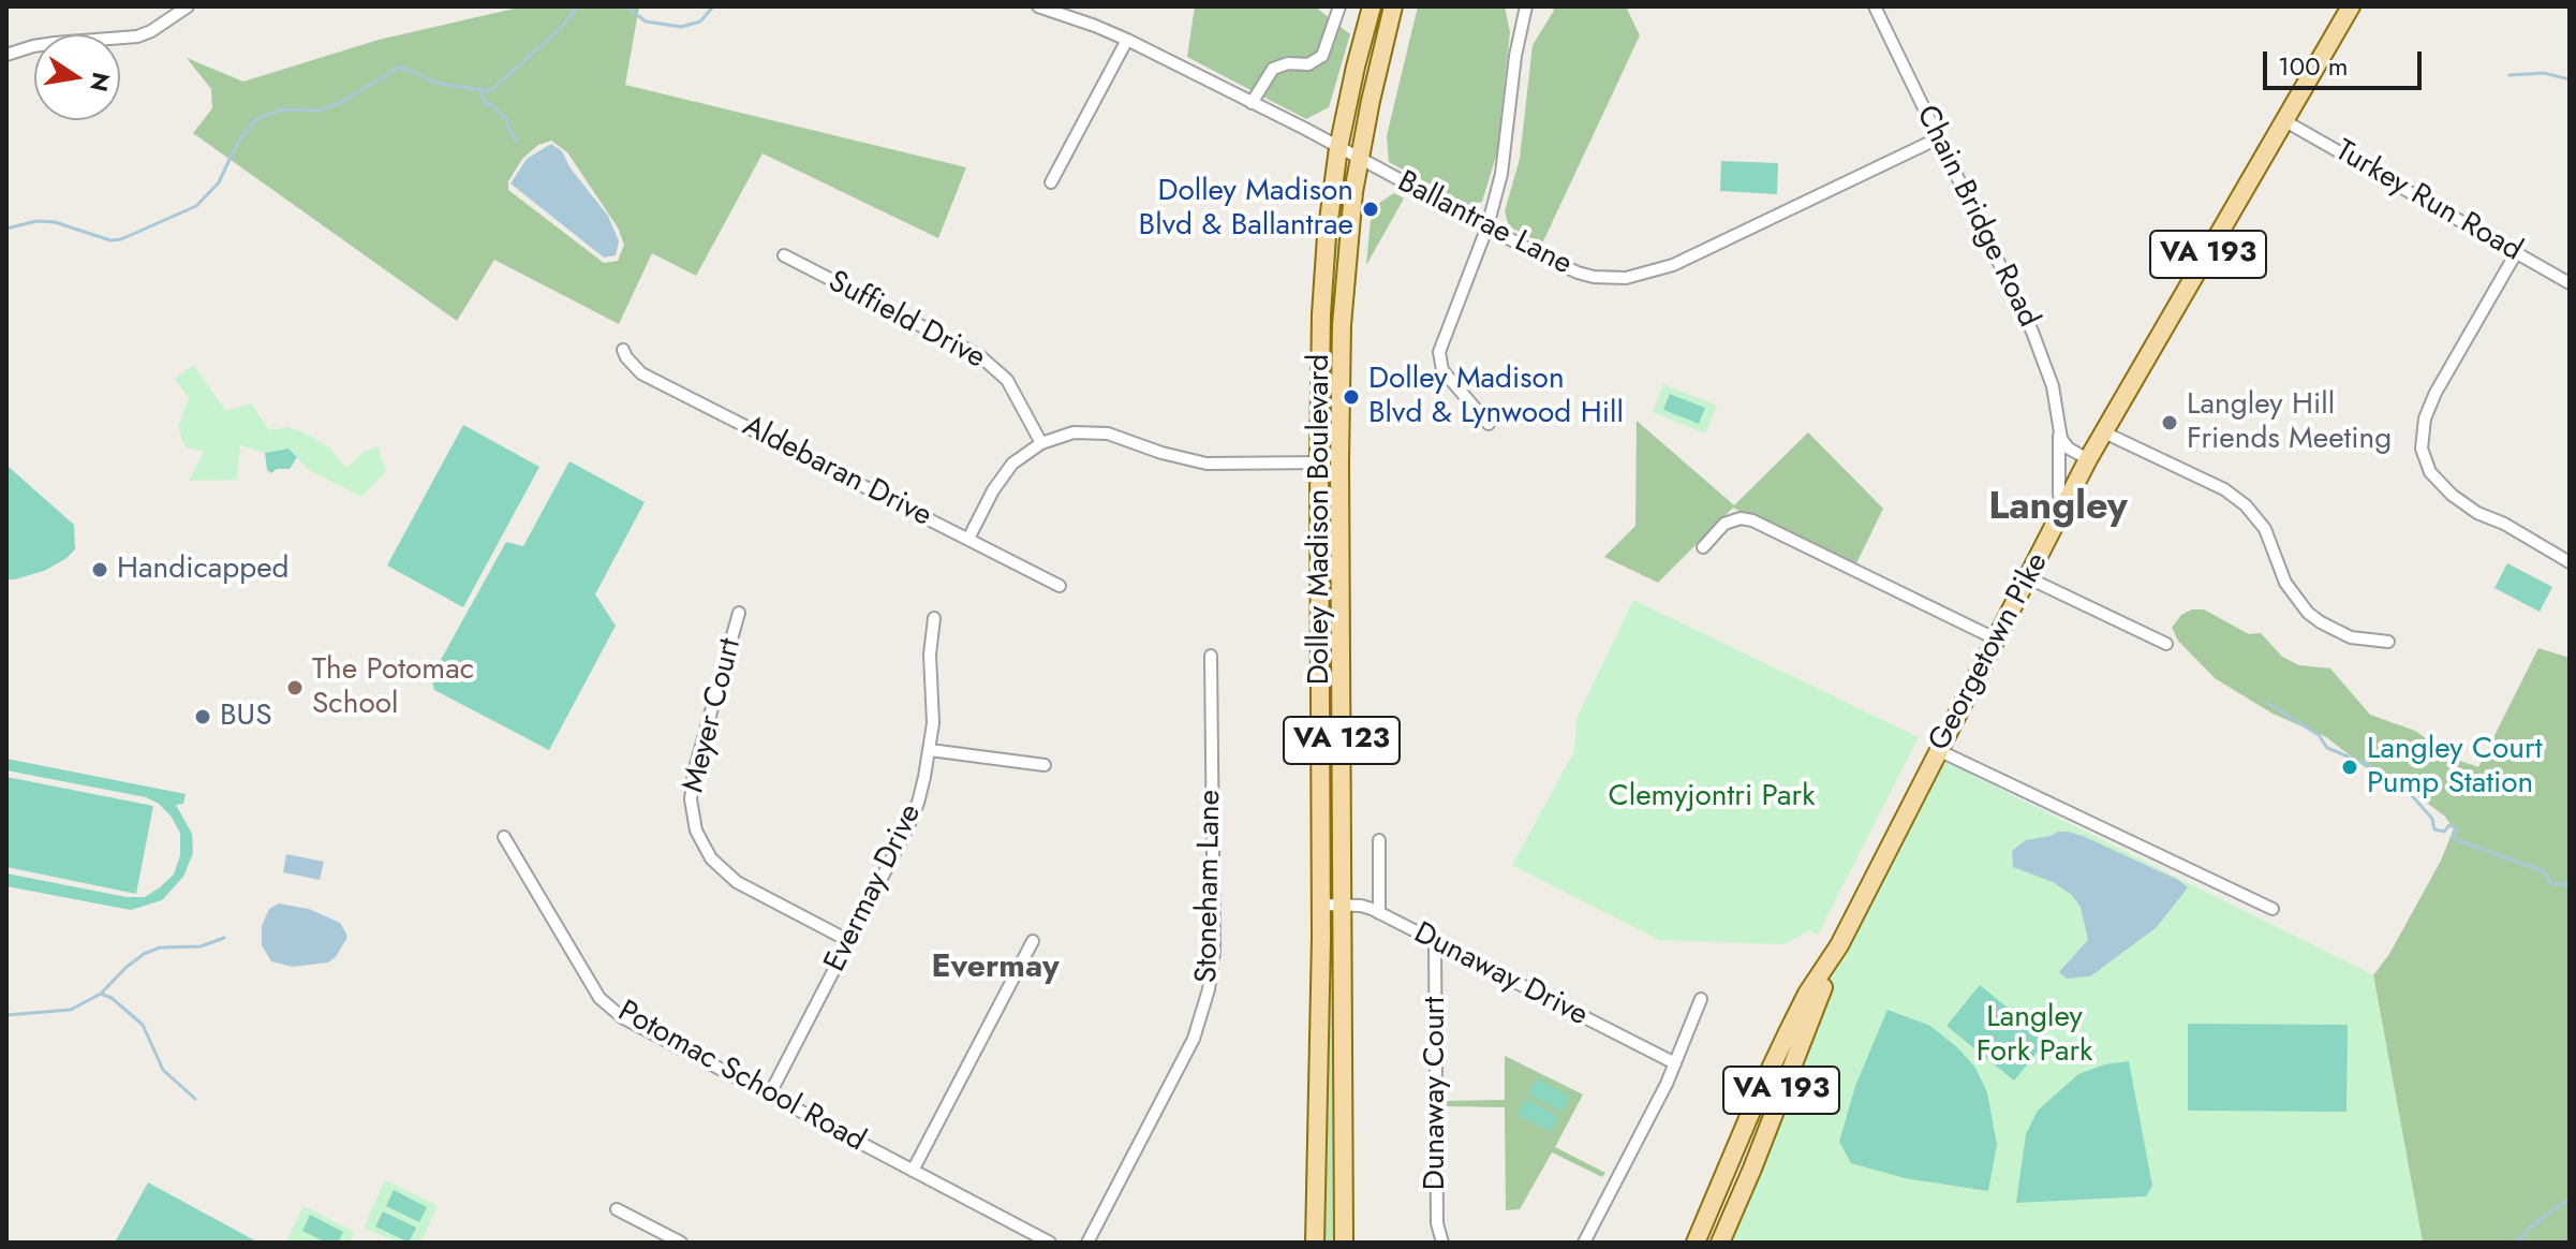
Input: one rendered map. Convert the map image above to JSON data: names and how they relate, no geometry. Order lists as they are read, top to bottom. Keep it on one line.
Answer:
{"streets":{"main road":["VA 193","Dolley Madison Boulevard","Georgetown Pike","VA 123"],"street":["Turkey Run Road","Chain Bridge Road","Ballantrae Lane","Suffield Drive","Aldebaran Drive","Meyer Court","Stoneham Lane","Evermay Drive","Dunaway Drive","Potomac School Road","Dunaway Court"]},"crossings":[["Turkey Run Road","Georgetown Pike"],["Chain Bridge Road","Ballantrae Lane"],["Chain Bridge Road","Georgetown Pike"],["Ballantrae Lane","Dolley Madison Boulevard"],["Dolley Madison Boulevard","Dunaway Drive"],["Meyer Court","Evermay Drive"],["Evermay Drive","Potomac School Road"],["Dunaway Drive","Dunaway Court"]],"districts":["Langley","Evermay"],"parks":["Clemyjontri Park","Langley Fork Park"],"places":["Dolley Madison Blvd & Ballantrae","Dolley Madison Blvd & Lynwood Hill","Langley Hill Friends Meeting","Handicapped","The Potomac School","BUS","Langley Court Pump Station"],"scale_bar":"100 m","north":"right"}
